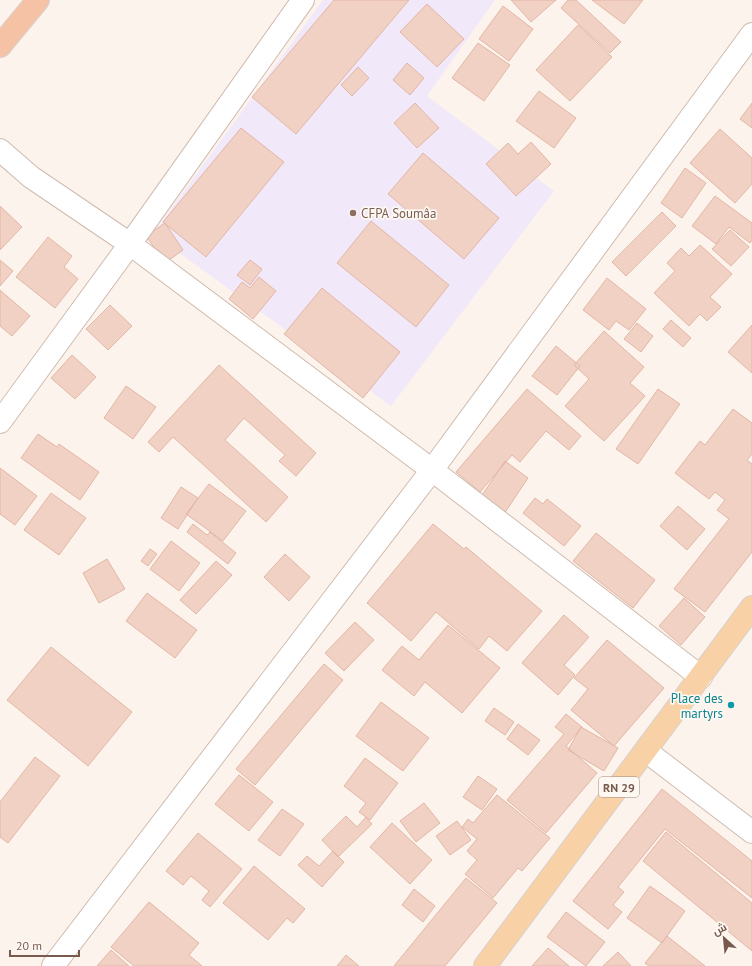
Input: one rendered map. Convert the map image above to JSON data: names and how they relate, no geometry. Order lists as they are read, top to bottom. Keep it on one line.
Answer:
{"streets":{"main road":["RN 29"]},"places":["CFPA Soumâa","Place des martyrs"],"scale_bar":"20 m","north":"top left"}
